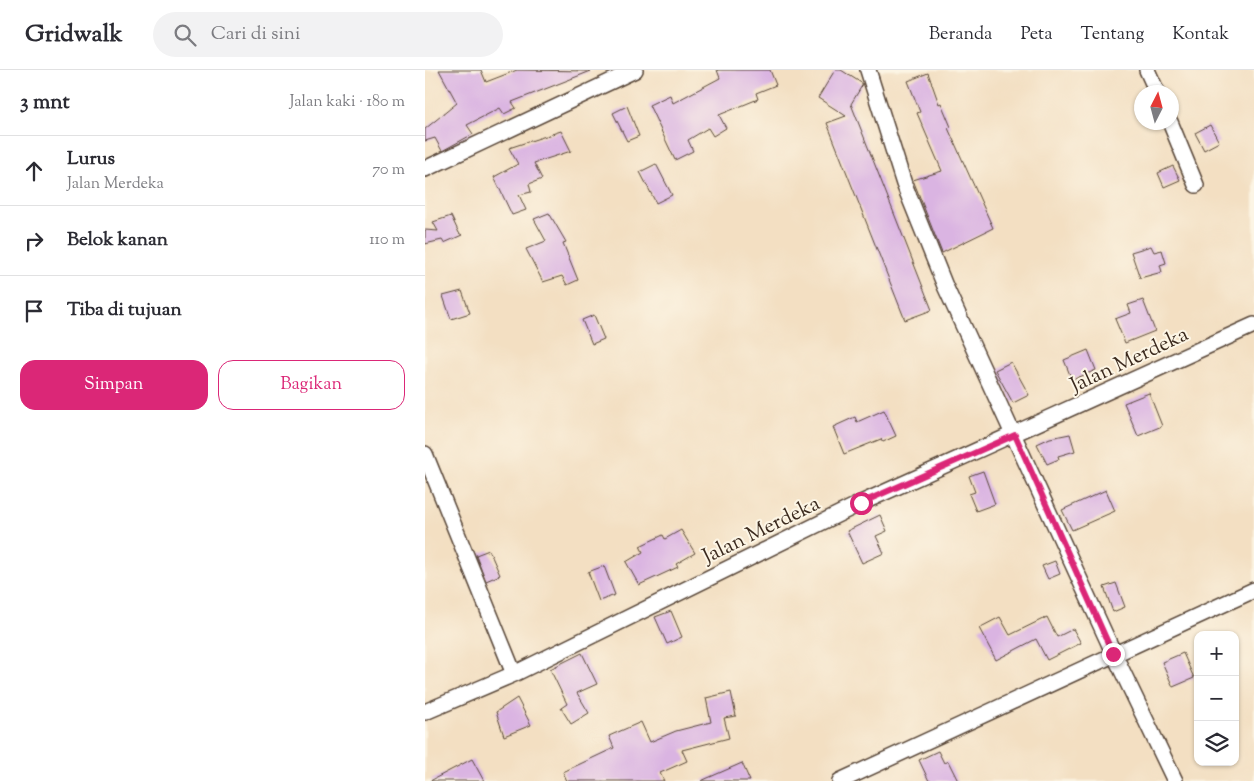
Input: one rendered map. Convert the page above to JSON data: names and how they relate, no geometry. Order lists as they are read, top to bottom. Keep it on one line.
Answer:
{"streets":{"street":["Jalan Merdeka"]},"north":"top","page":{"header":"Gridwalk","search":"Cari di sini","nav":["Beranda","Peta","Tentang","Kontak"],"heading":["3 mnt","Jalan kaki · 180 m"],"list":[["Lurus","Jalan Merdeka","70 m"],["Belok kanan","110 m"],"Tiba di tujuan"],"buttons":["Simpan","Bagikan"],"map_buttons":["+","−"]}}
